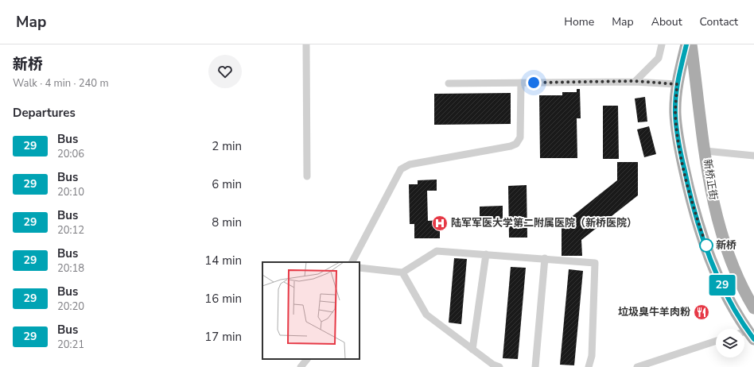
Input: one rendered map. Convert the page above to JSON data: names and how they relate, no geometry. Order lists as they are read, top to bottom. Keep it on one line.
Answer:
{"streets":{"main road":["新桥正街"]},"places":{"hospital":["陆军军医大学第二附属医院（新桥医院）"],"other":["新桥"],"restaurant":["垃圾臭牛羊肉粉"]},"lines":["bus line 29"],"page":{"header":"Map","nav":["Home","Map","About","Contact"],"heading":[["新桥","Walk · 4 min · 240 m"],"Departures"],"on_map":"29","list":[{"mark":"29","name":"Bus","note":"20:06","value":"2 min"},{"mark":"29","name":"Bus","note":"20:10","value":"6 min"},{"mark":"29","name":"Bus","note":"20:12","value":"8 min"},{"mark":"29","name":"Bus","note":"20:18","value":"14 min"},{"mark":"29","name":"Bus","note":"20:20","value":"16 min"},{"mark":"29","name":"Bus","note":"20:21","value":"17 min"}]}}
